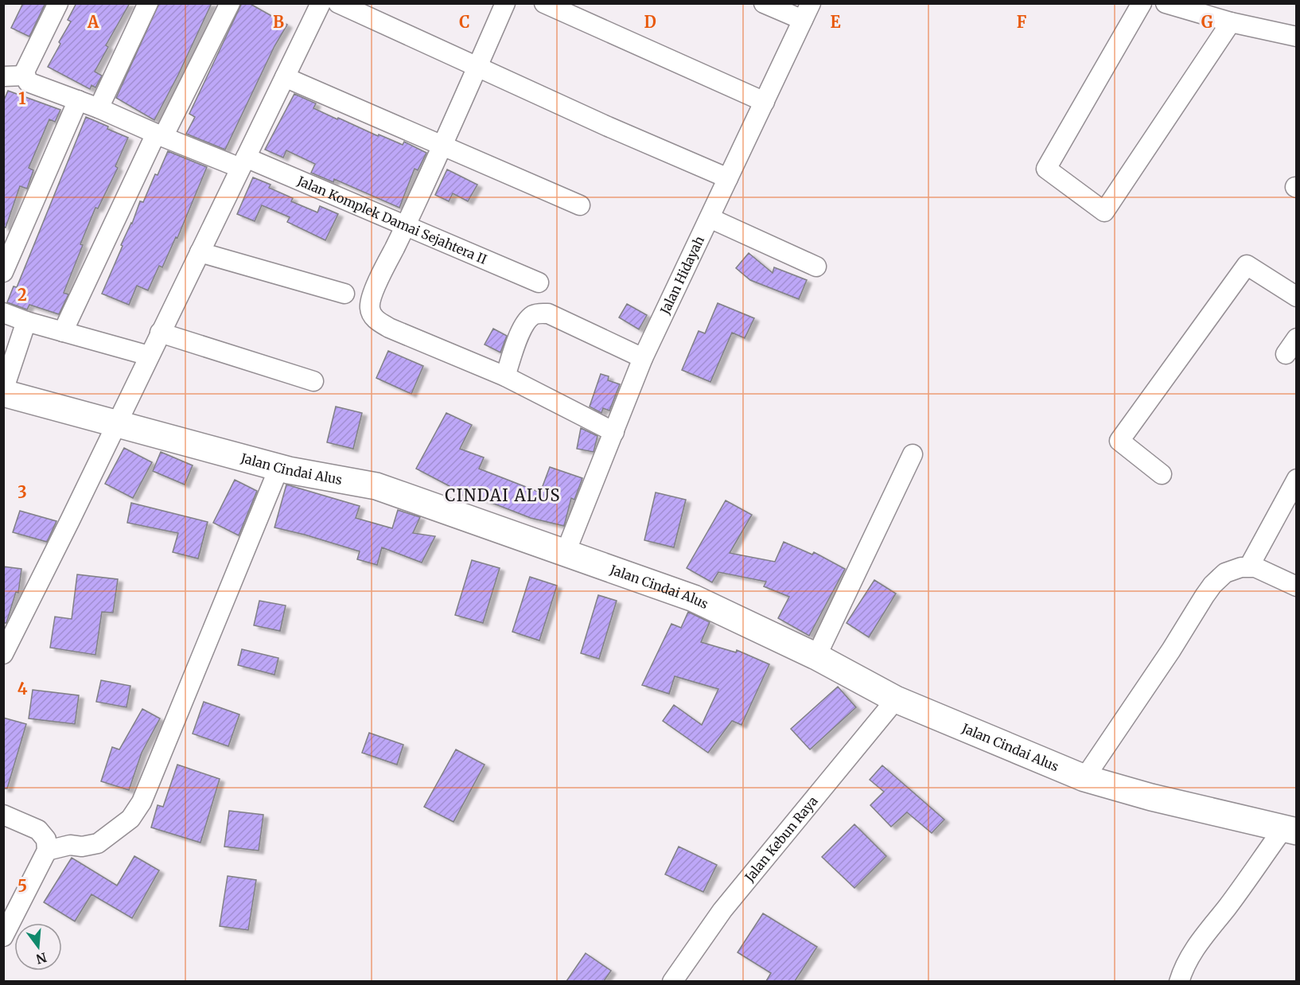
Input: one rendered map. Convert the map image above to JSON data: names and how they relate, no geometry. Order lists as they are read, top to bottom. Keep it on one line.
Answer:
{"streets":{"street":["Jalan Komplek Damai Sejahtera II","Jalan Hidayah","Jalan Cindai Alus","Jalan Kebun Raya"]},"crossings":[["Jalan Hidayah","Jalan Cindai Alus"],["Jalan Cindai Alus","Jalan Kebun Raya"]],"districts":["CINDAI ALUS"],"north":"bottom","grid":{"columns":["A","B","C","D","E","F","G"],"rows":["1","2","3","4","5"]}}
